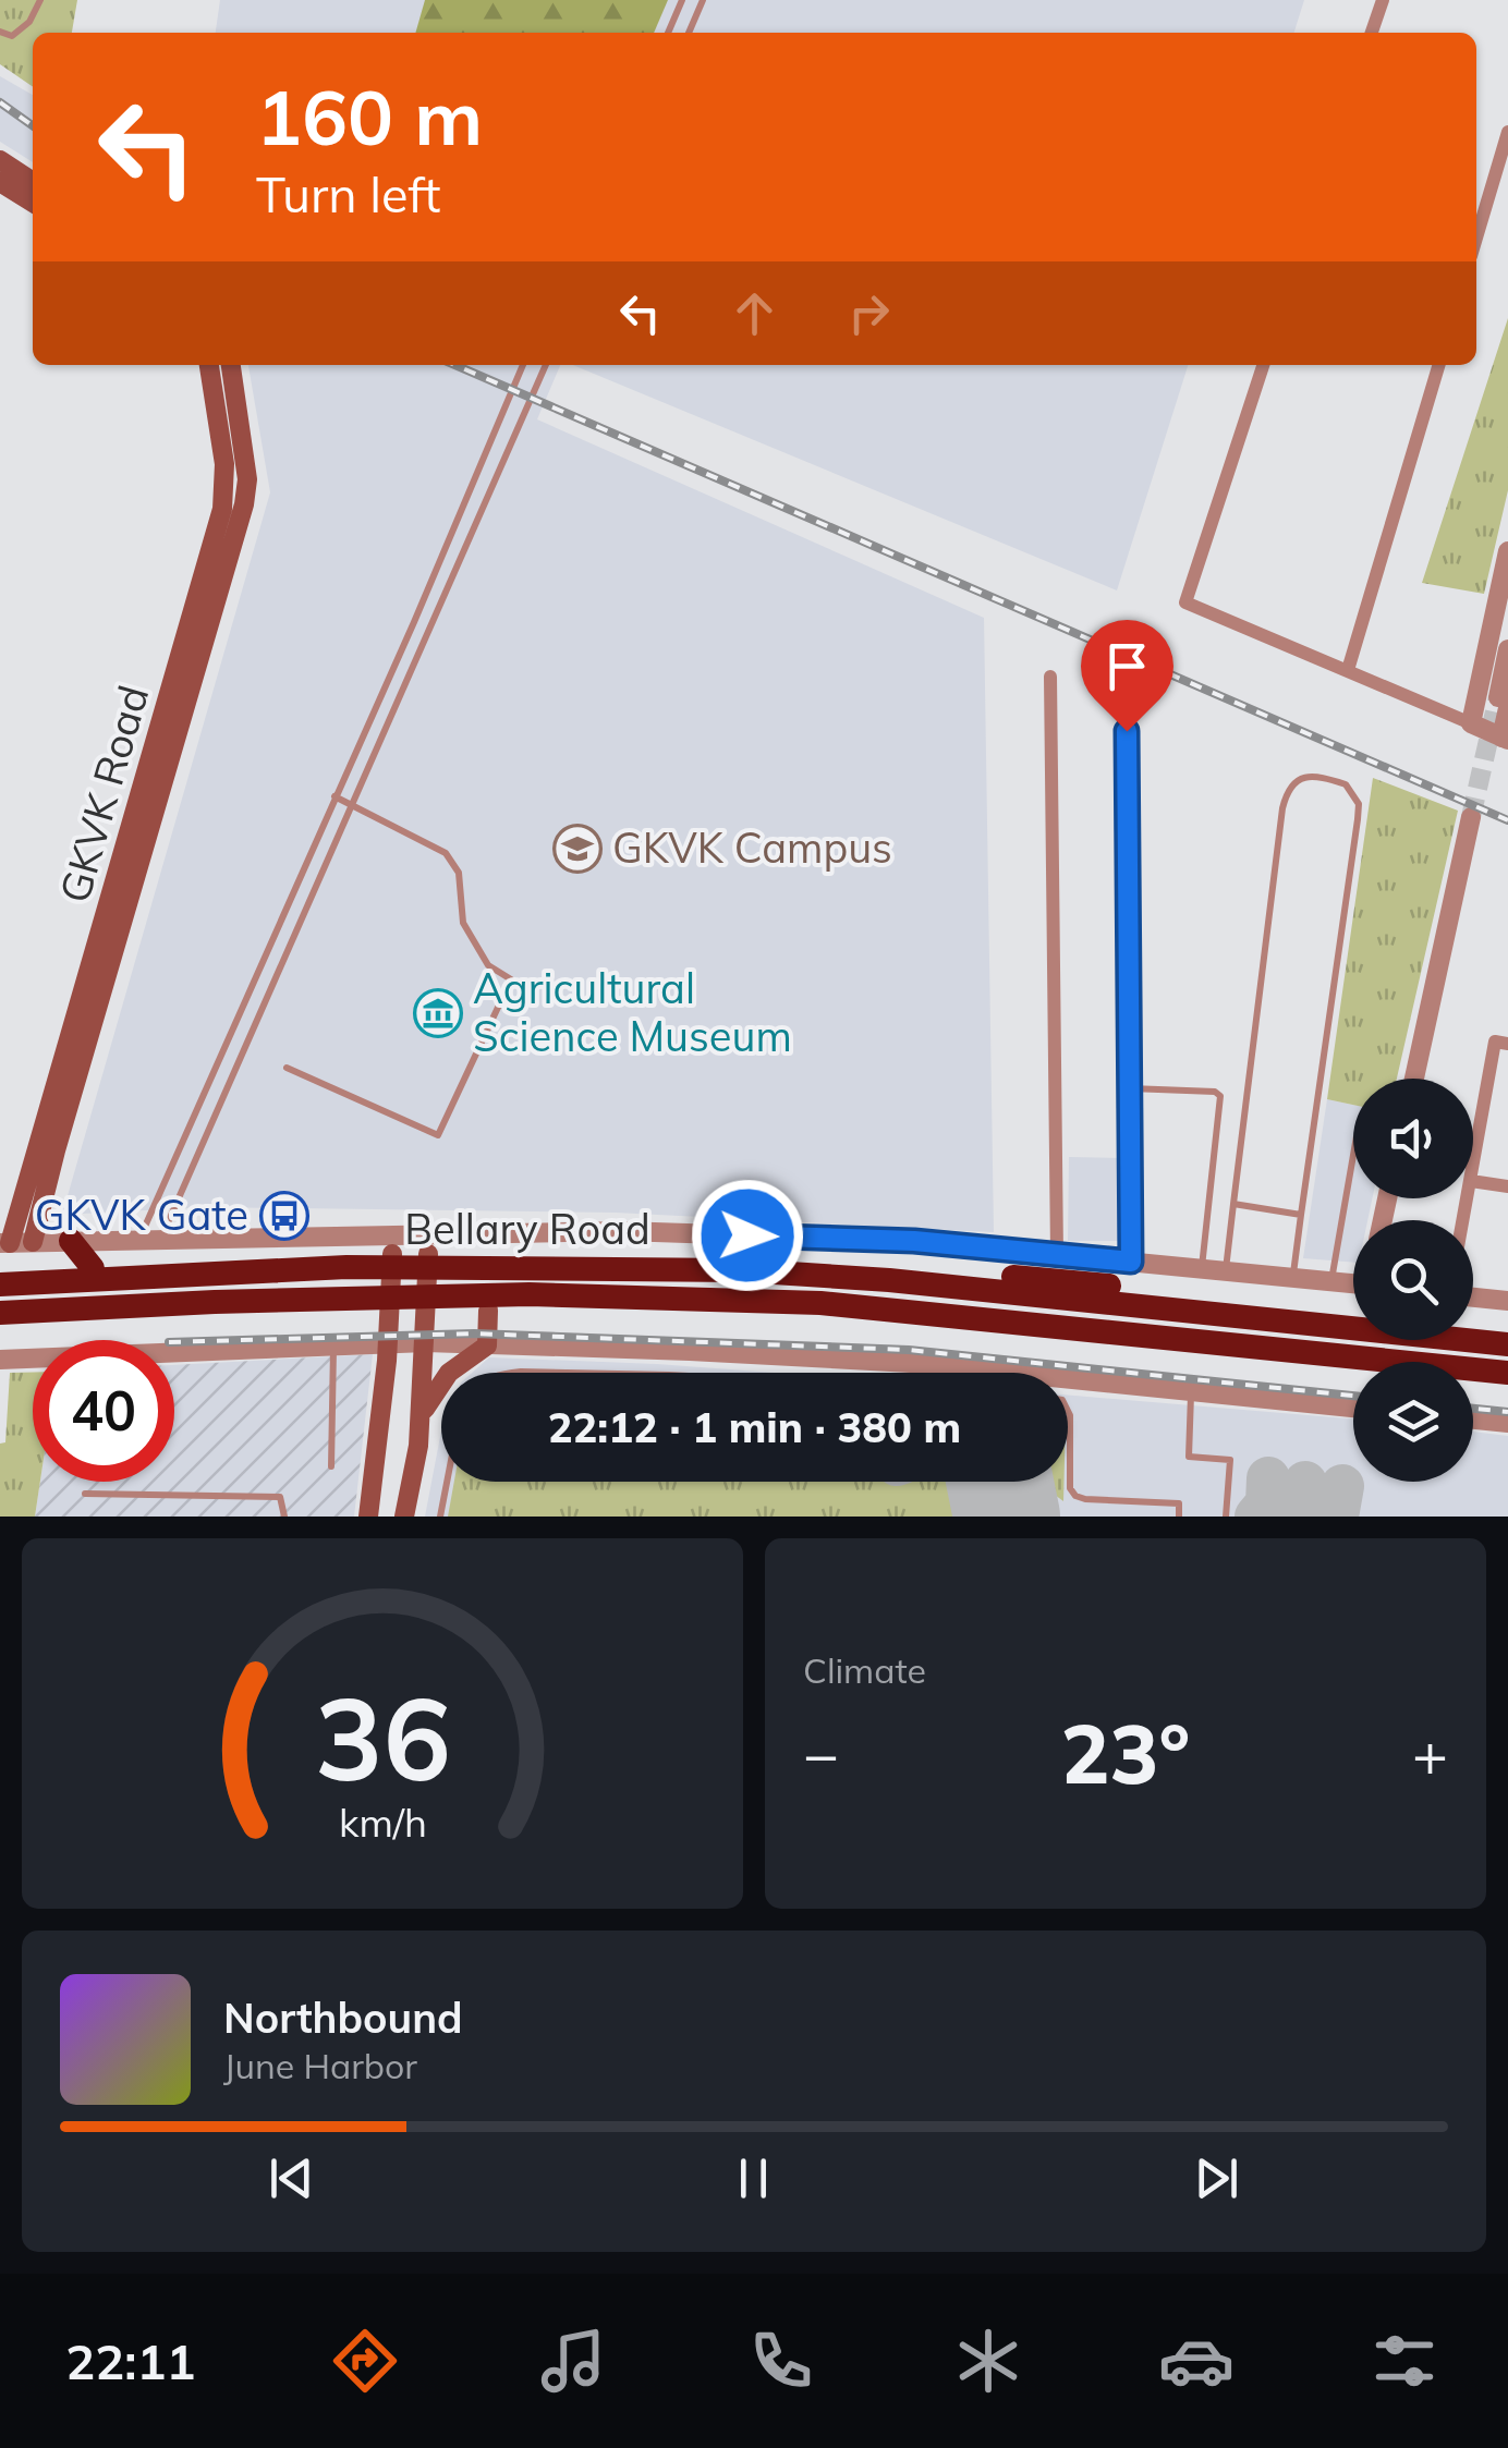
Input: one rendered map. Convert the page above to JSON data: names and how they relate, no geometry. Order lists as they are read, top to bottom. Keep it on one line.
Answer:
{"streets":{"highway":["Bellary Road"],"main road":["GKVK Road"]},"places":{"school or university":["GKVK Campus"],"museum":["Agricultural Science Museum"],"bus stop":["GKVK Gate"]},"page":{"turn":["160 m","Turn left"],"limit":"40","trip":"22:12 · 1 min · 380 m","tile":"Climate","heat":["−","23°","+"],"song":["Northbound","June Harbor"],"tabs":"22:11","gauge":["36","km/h"]}}
